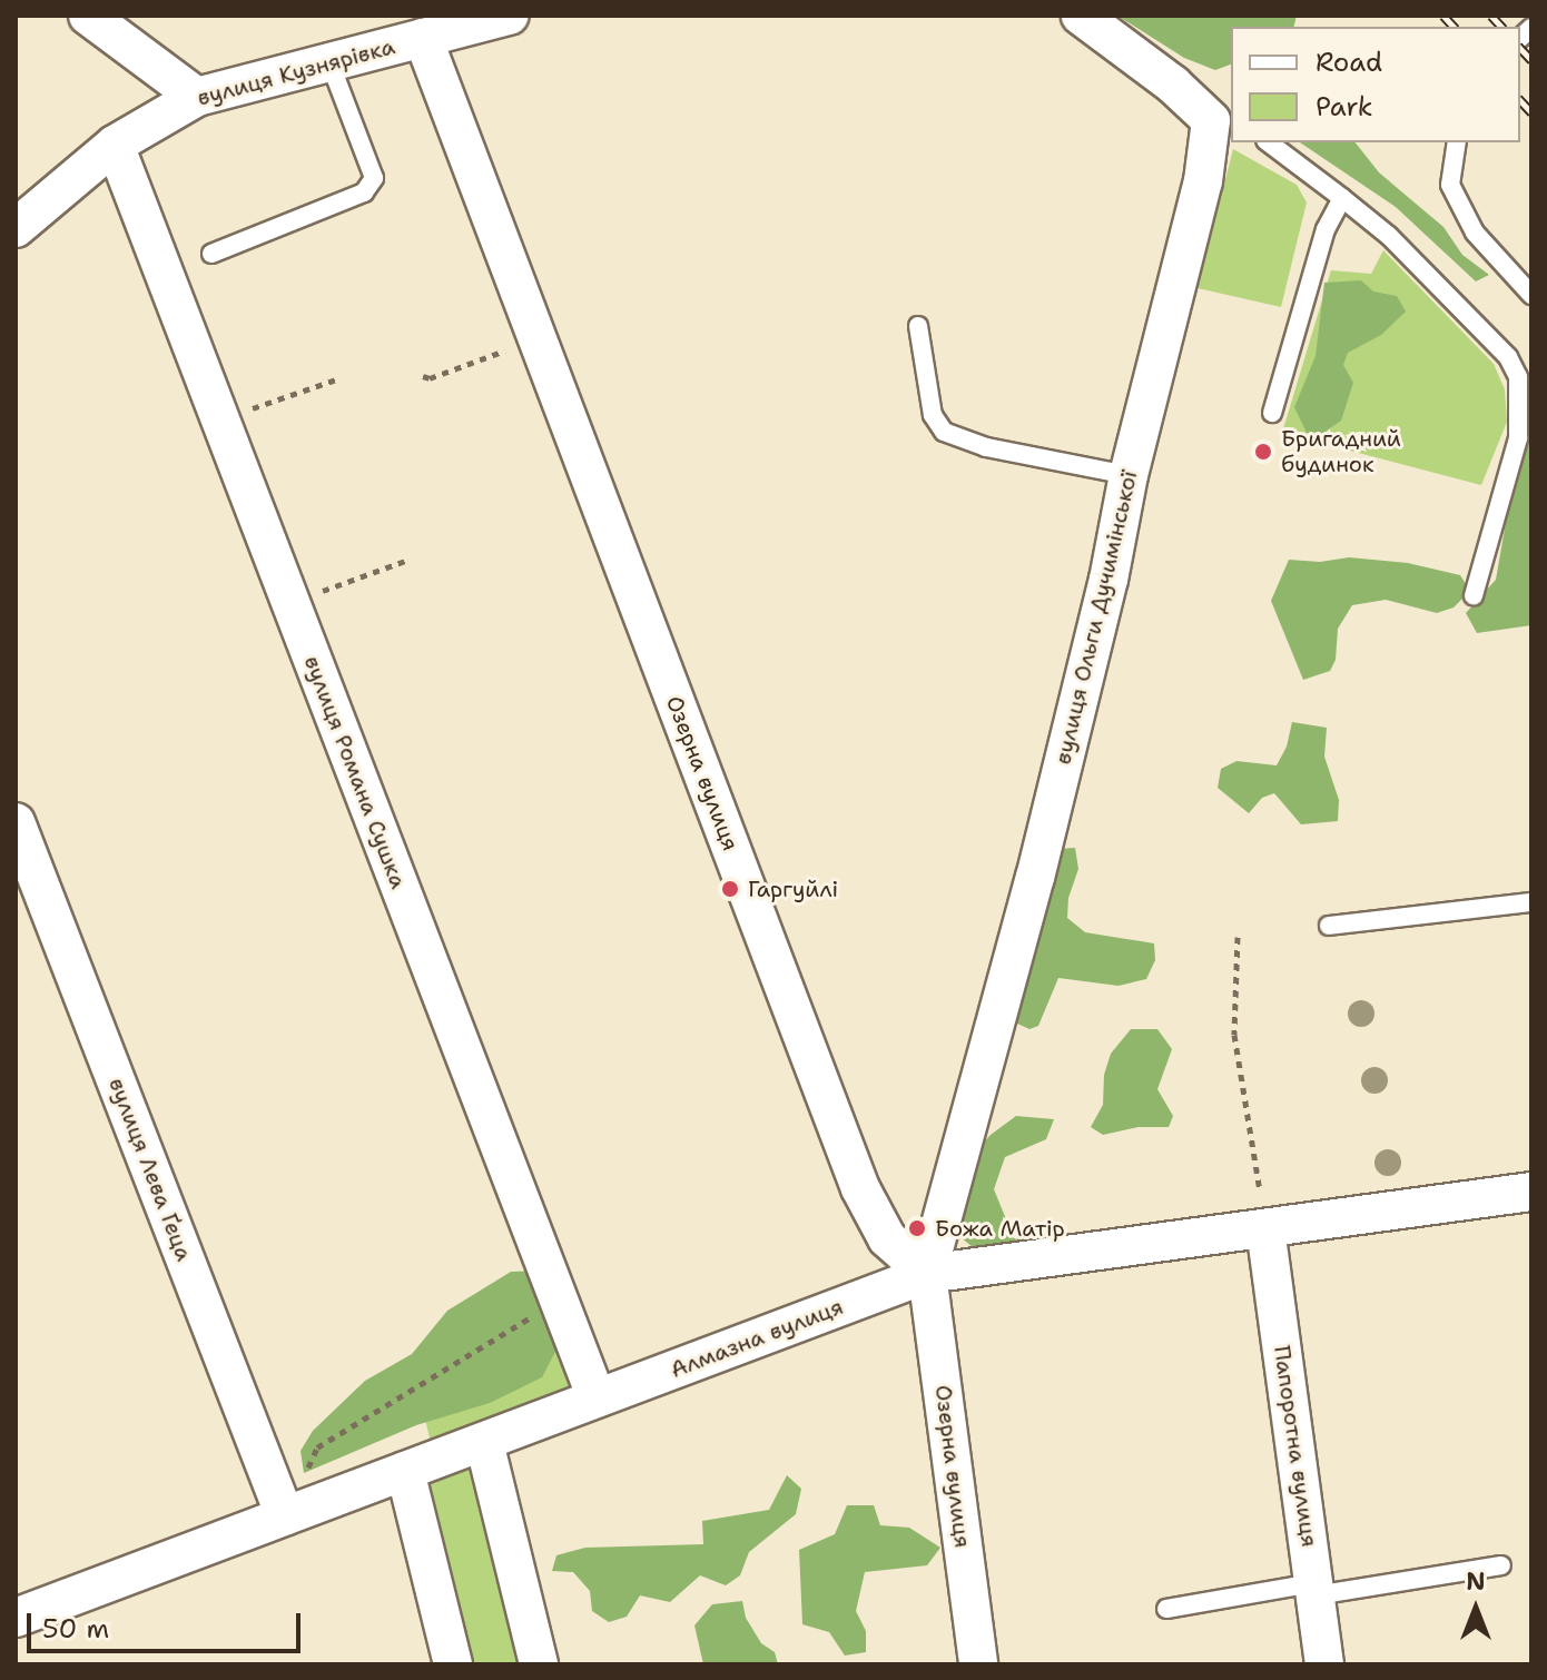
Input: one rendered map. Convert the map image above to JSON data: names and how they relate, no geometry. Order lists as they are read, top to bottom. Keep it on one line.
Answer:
{"streets":{"street":["вулиця Кузнярівка","вулиця Ольги Дучимінської","вулиця Романа Сушка","Озерна вулиця","вулиця Лева Ґеца","Алмазна вулиця","Папоротна вулиця"]},"crossings":[["вулиця Кузнярівка","вулиця Романа Сушка"],["вулиця Кузнярівка","Озерна вулиця"],["вулиця Ольги Дучимінської","Озерна вулиця"],["вулиця Ольги Дучимінської","Алмазна вулиця"],["вулиця Романа Сушка","Алмазна вулиця"],["Озерна вулиця","Алмазна вулиця"],["вулиця Лева Ґеца","Алмазна вулиця"],["Алмазна вулиця","Папоротна вулиця"]],"places":["Бригадний будинок","Гаргуйлі","Божа Матір"],"legend":["Road","Park"],"scale_bar":"50 m","north":"top"}
